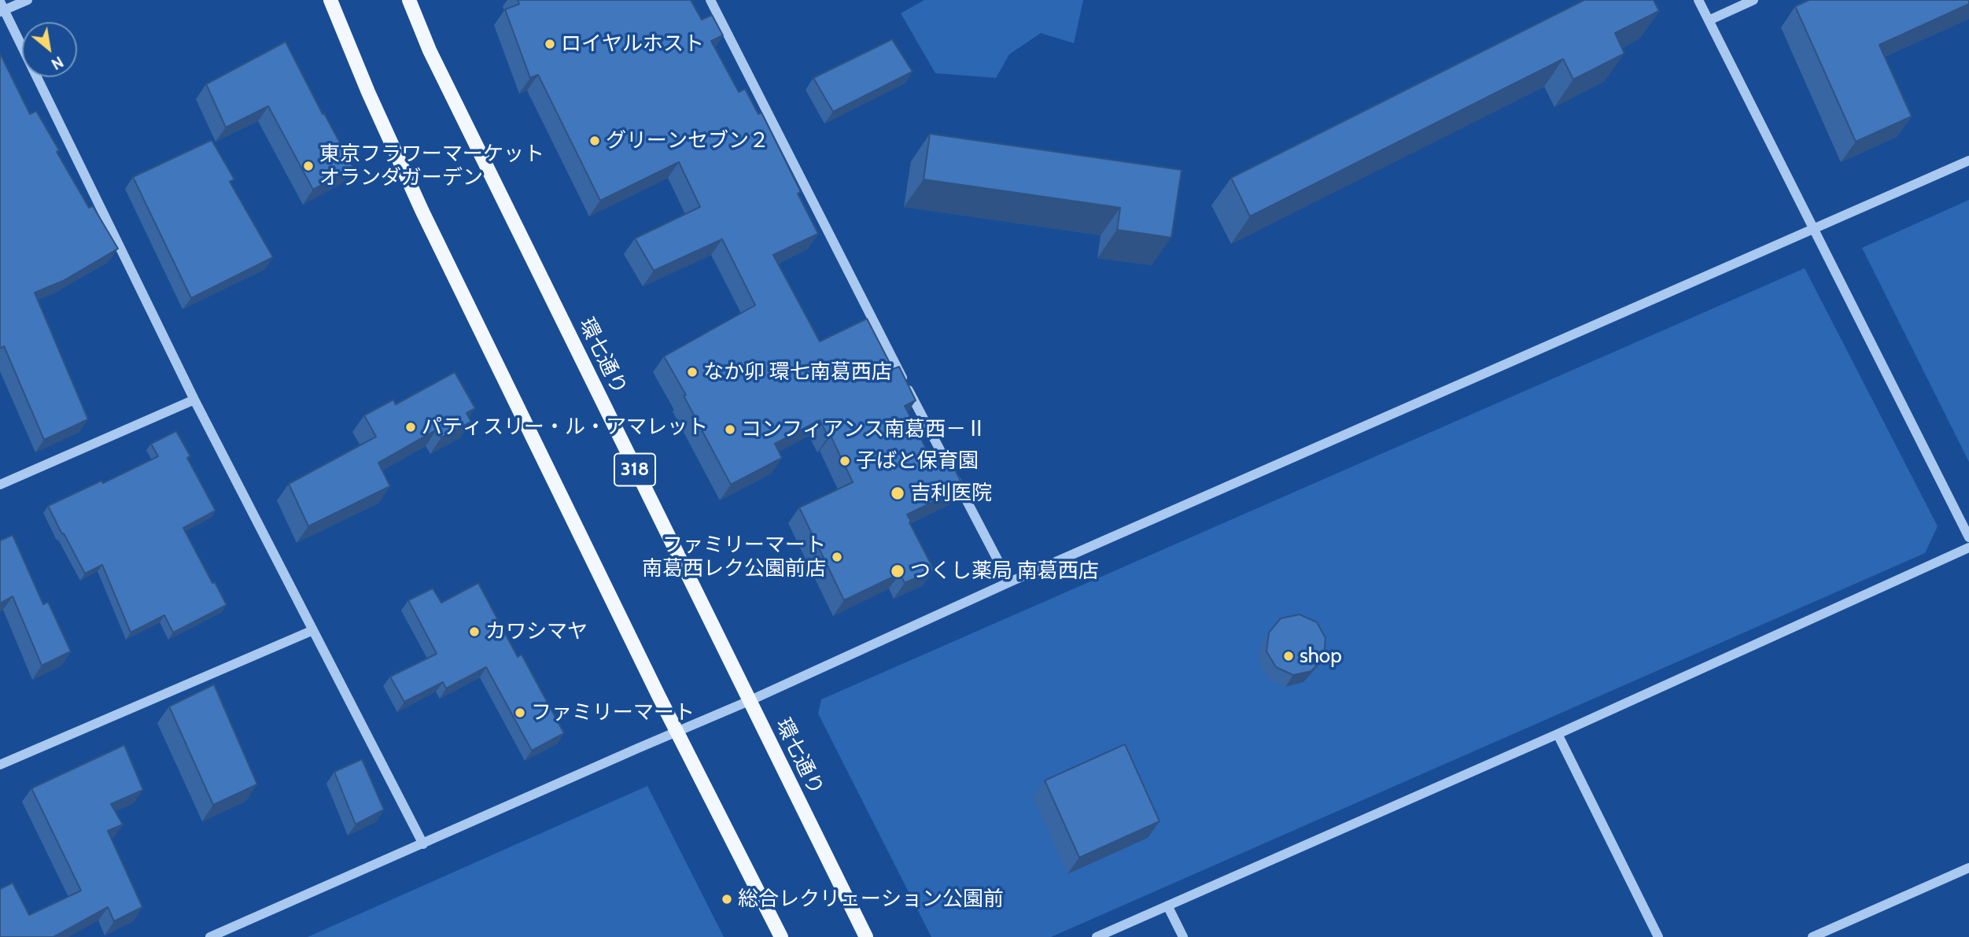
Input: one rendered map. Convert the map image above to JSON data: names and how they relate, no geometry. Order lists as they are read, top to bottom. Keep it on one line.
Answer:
{"streets":{"main road":["環七通り","318"]},"places":["ロイヤルホスト","グリーンセブン２","東京フラワーマーケット オランダガーデン","なか卯 環七南葛西店","パティスリー・ル・アマレット","コンフィアンス南葛西－Ⅱ","子ばと保育園","吉利医院","ファミリーマート 南葛西レク公園前店","つくし薬局 南葛西店","カワシマヤ","shop","ファミリーマート","総合レクリェーション公園前"],"north":"bottom right"}
